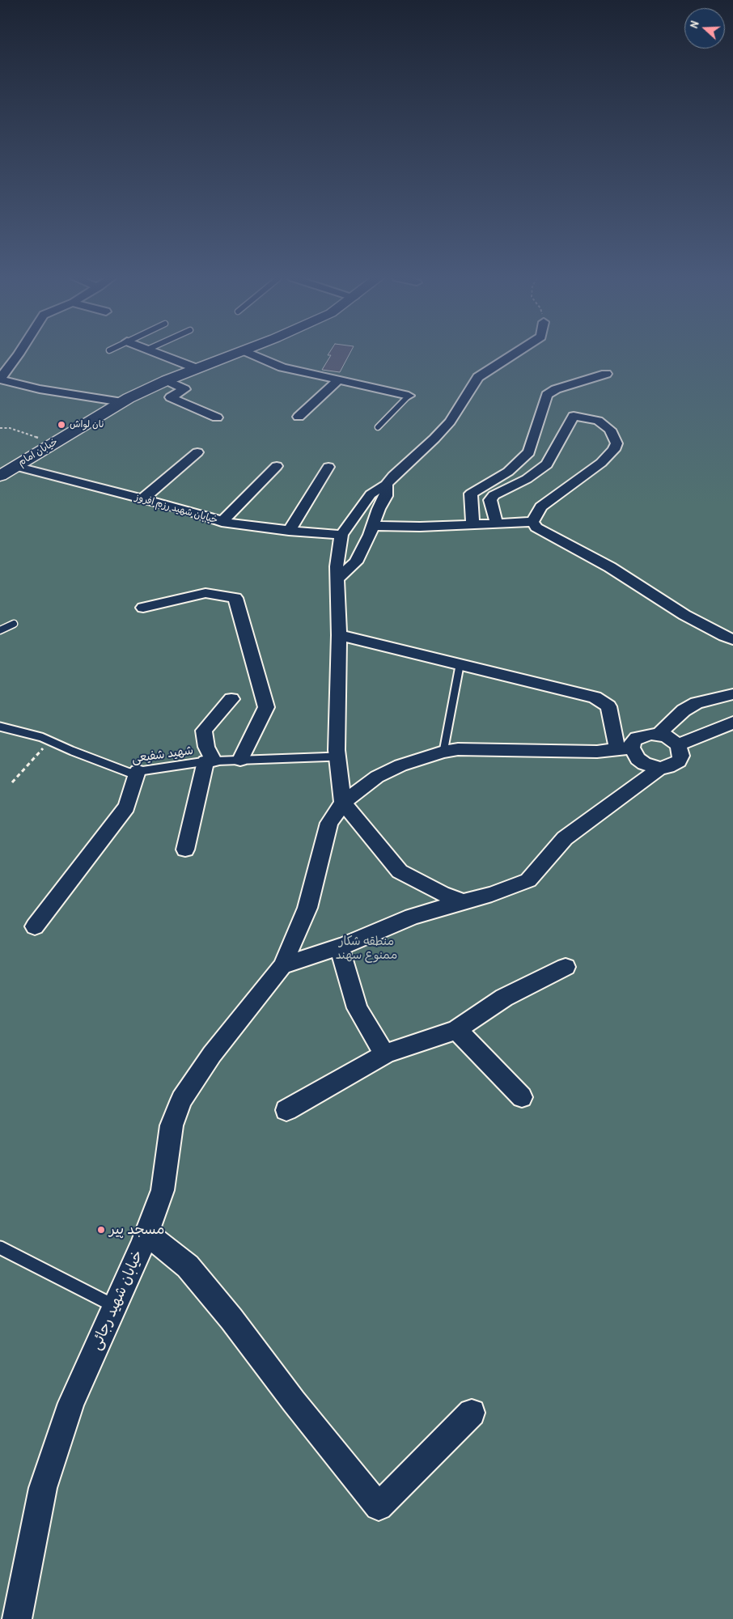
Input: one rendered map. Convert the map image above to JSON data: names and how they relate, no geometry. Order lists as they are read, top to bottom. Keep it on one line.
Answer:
{"streets":{"street":["خیابان امام","خیابان شهید رزم افروز","خیابان شهید رجائی"],"lane":["شهید شفیعی"]},"crossings":[["خیابان امام","خیابان شهید رزم افروز"]],"parks":["منطقه شکار ممنوع سهند"],"places":["نان لواش","مسجد پیر"],"north":"left"}
